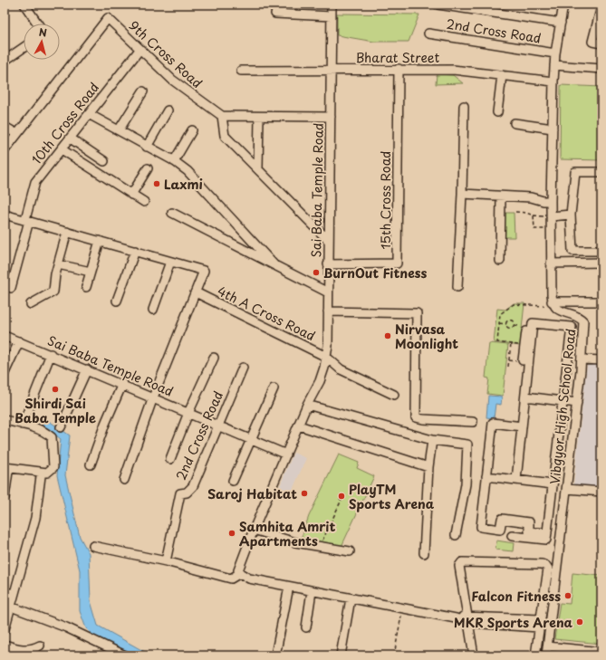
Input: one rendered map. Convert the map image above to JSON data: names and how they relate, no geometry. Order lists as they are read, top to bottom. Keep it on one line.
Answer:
{"streets":{"street":["2nd Cross Road","9th Cross Road","Bharat Street","10th Cross Road","Sai Baba Temple Road","15th Cross Road","4th A Cross Road","Vibgyor High School Road"]},"crossings":[["2nd Cross Road","Sai Baba Temple Road"],["9th Cross Road","10th Cross Road"],["Bharat Street","Sai Baba Temple Road"],["Bharat Street","15th Cross Road"],["Sai Baba Temple Road","15th Cross Road"],["Sai Baba Temple Road","4th A Cross Road"]],"places":["Laxmi","BurnOut Fitness","Nirvasa Moonlight","Shirdi Sai Baba Temple","Saroj Habitat","PlayTM Sports Arena","Samhita Amrit Apartments","Falcon Fitness","MKR Sports Arena"],"north":"top"}
